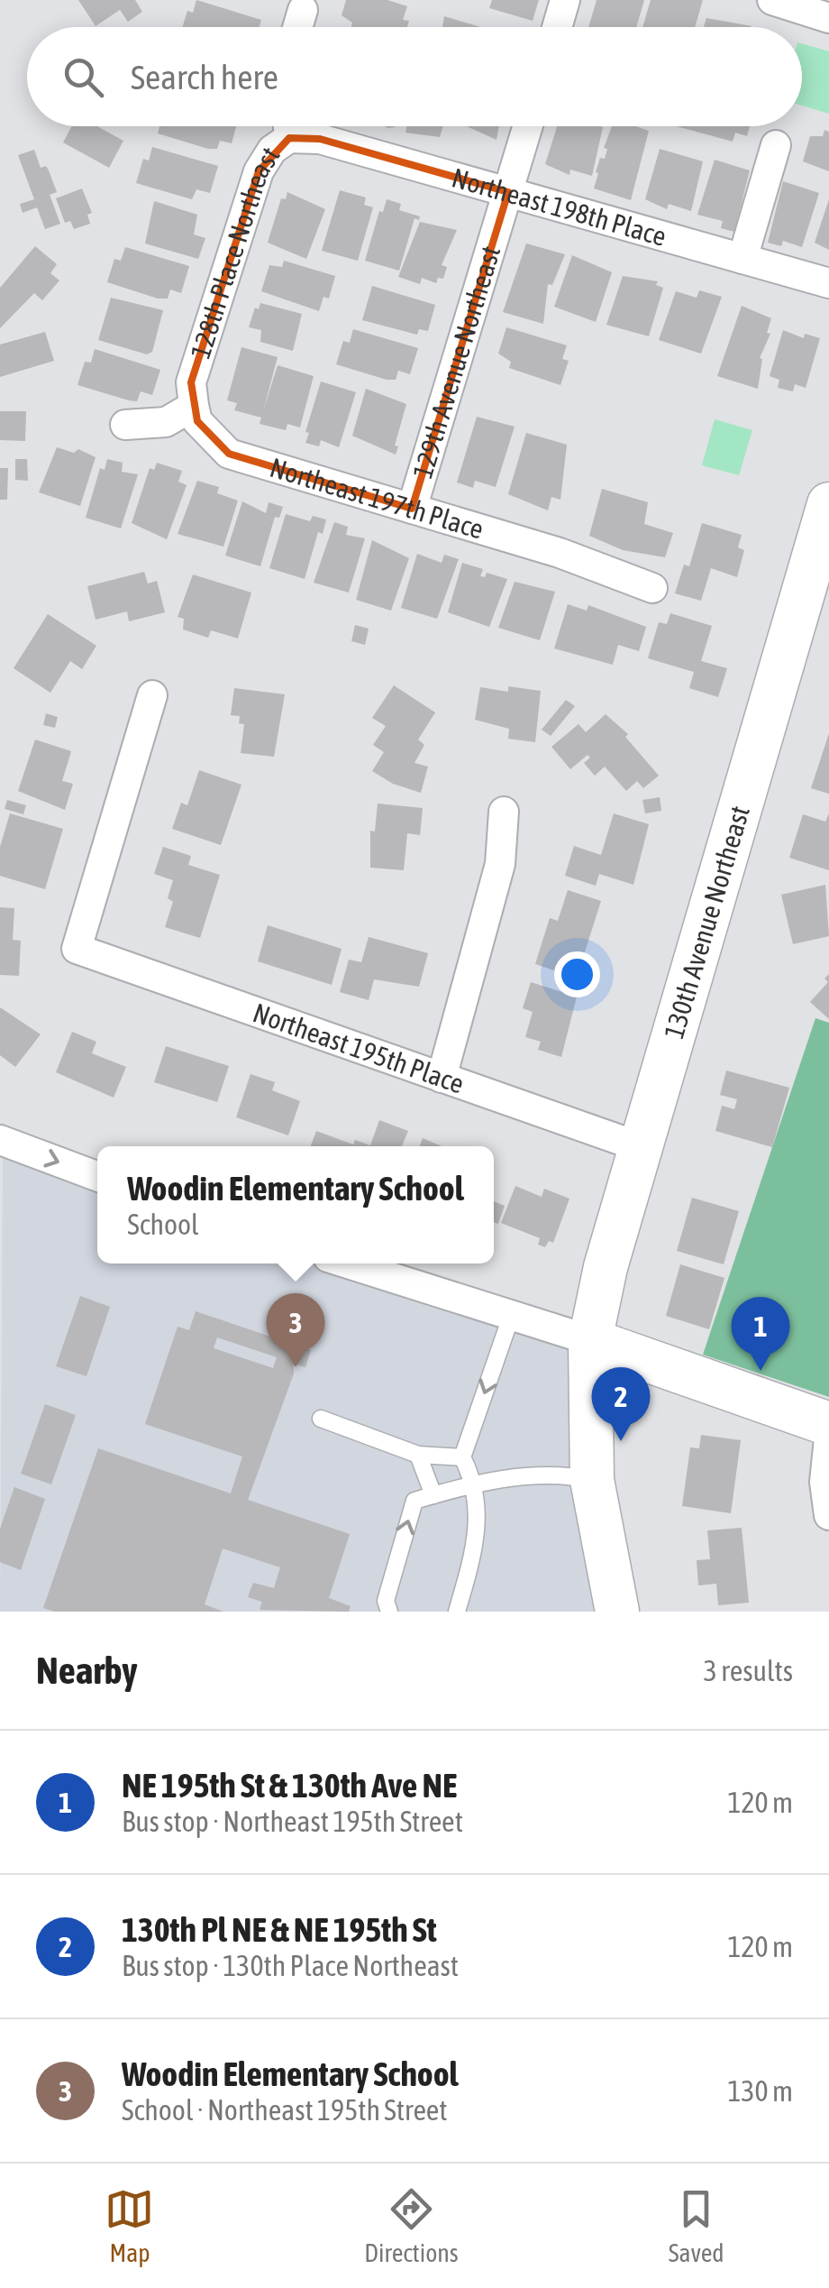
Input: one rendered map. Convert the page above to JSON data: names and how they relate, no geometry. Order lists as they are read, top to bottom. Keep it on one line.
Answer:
{"streets":{"street":["Northeast 198th Place","128th Place Northeast","129th Avenue Northeast","Northeast 197th Place","130th Avenue Northeast","Northeast 195th Place"]},"crossings":[["Northeast 198th Place","129th Avenue Northeast"],["128th Place Northeast","Northeast 197th Place"],["129th Avenue Northeast","Northeast 197th Place"],["130th Avenue Northeast","Northeast 195th Place"]],"page":{"search":"Search here","popup":["Woodin Elementary School","School"],"pins":["3","1","2"],"heading":["Nearby","3 results"],"list":[{"mark":"1","name":"NE 195th St & 130th Ave NE","note":"Bus stop · Northeast 195th Street","value":"120 m"},{"mark":"2","name":"130th Pl NE & NE 195th St","note":"Bus stop · 130th Place Northeast","value":"120 m"},{"mark":"3","name":"Woodin Elementary School","note":"School · Northeast 195th Street","value":"130 m"}],"nav":["Map","Directions","Saved"]}}
